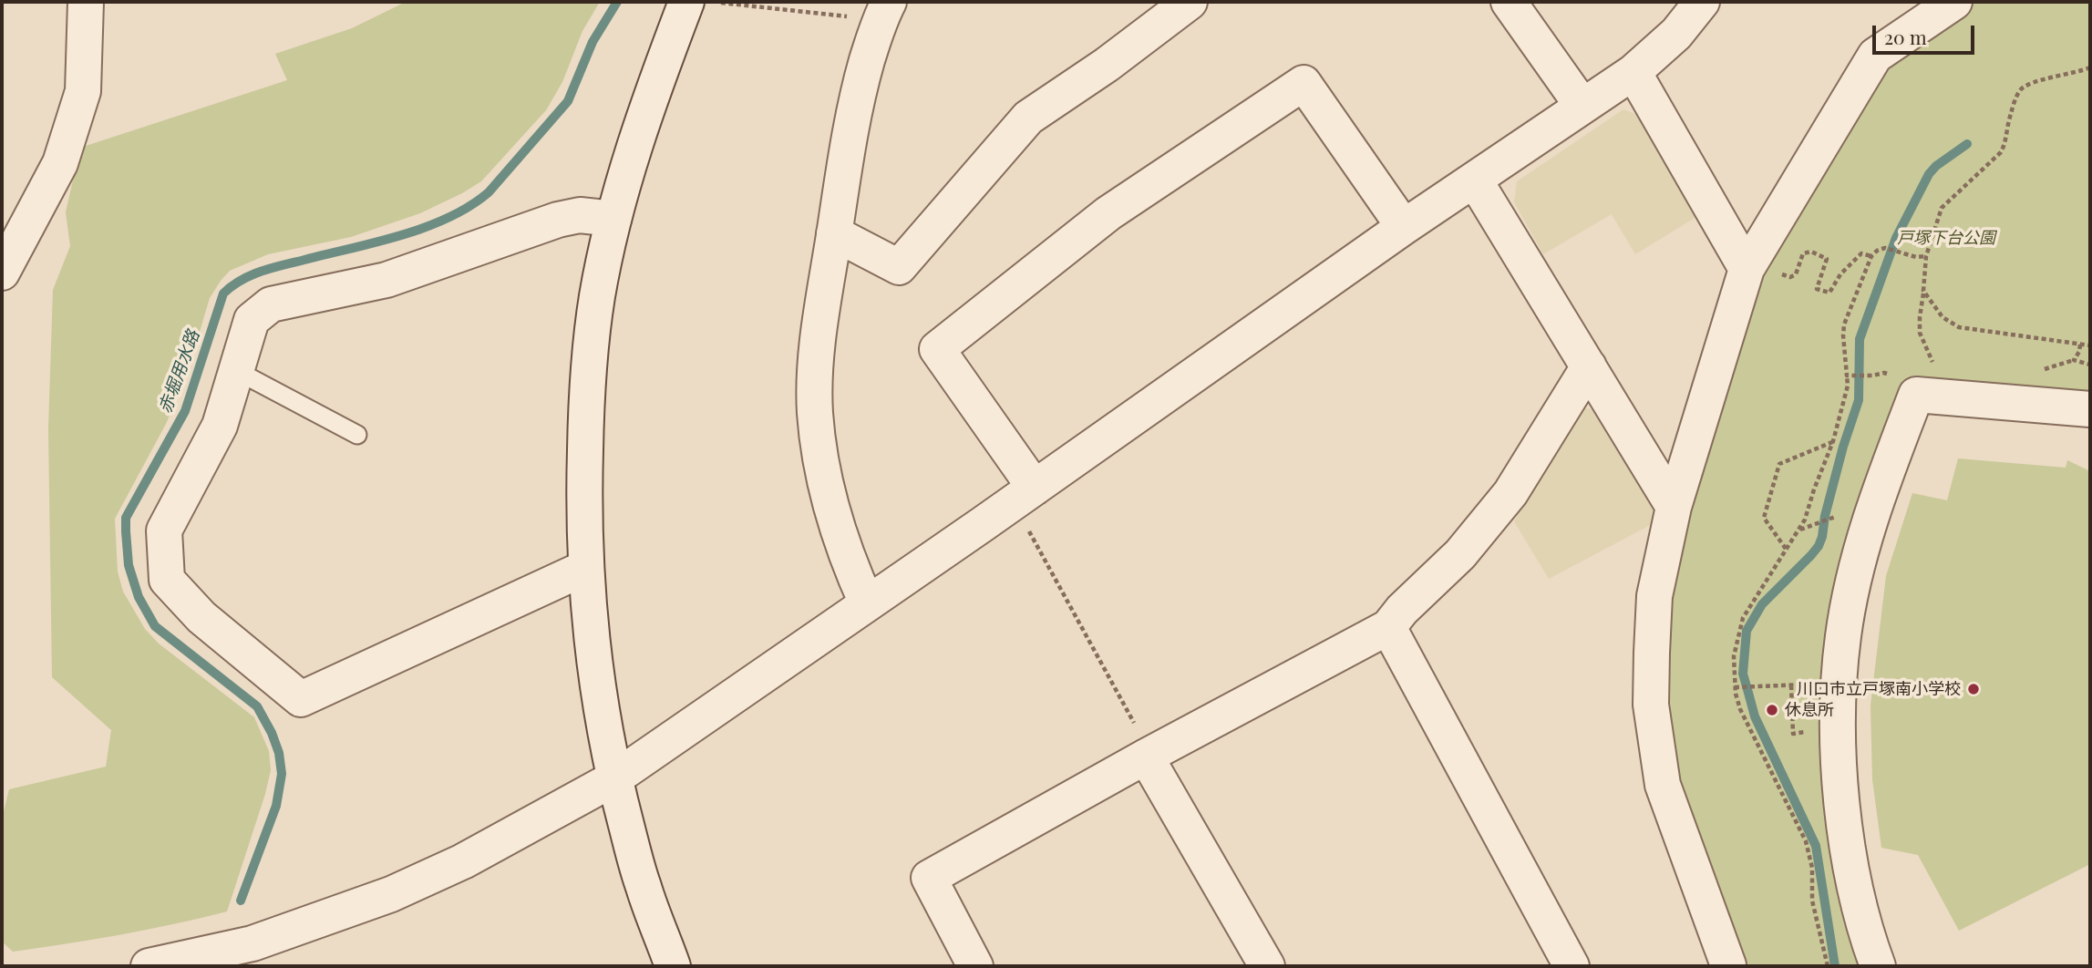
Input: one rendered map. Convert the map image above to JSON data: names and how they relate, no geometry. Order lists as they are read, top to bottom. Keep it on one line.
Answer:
{"water":["赤堀用水路"],"parks":["戸塚下台公園"],"places":["川口市立戸塚南小学校","休息所"],"scale_bar":"20 m"}
